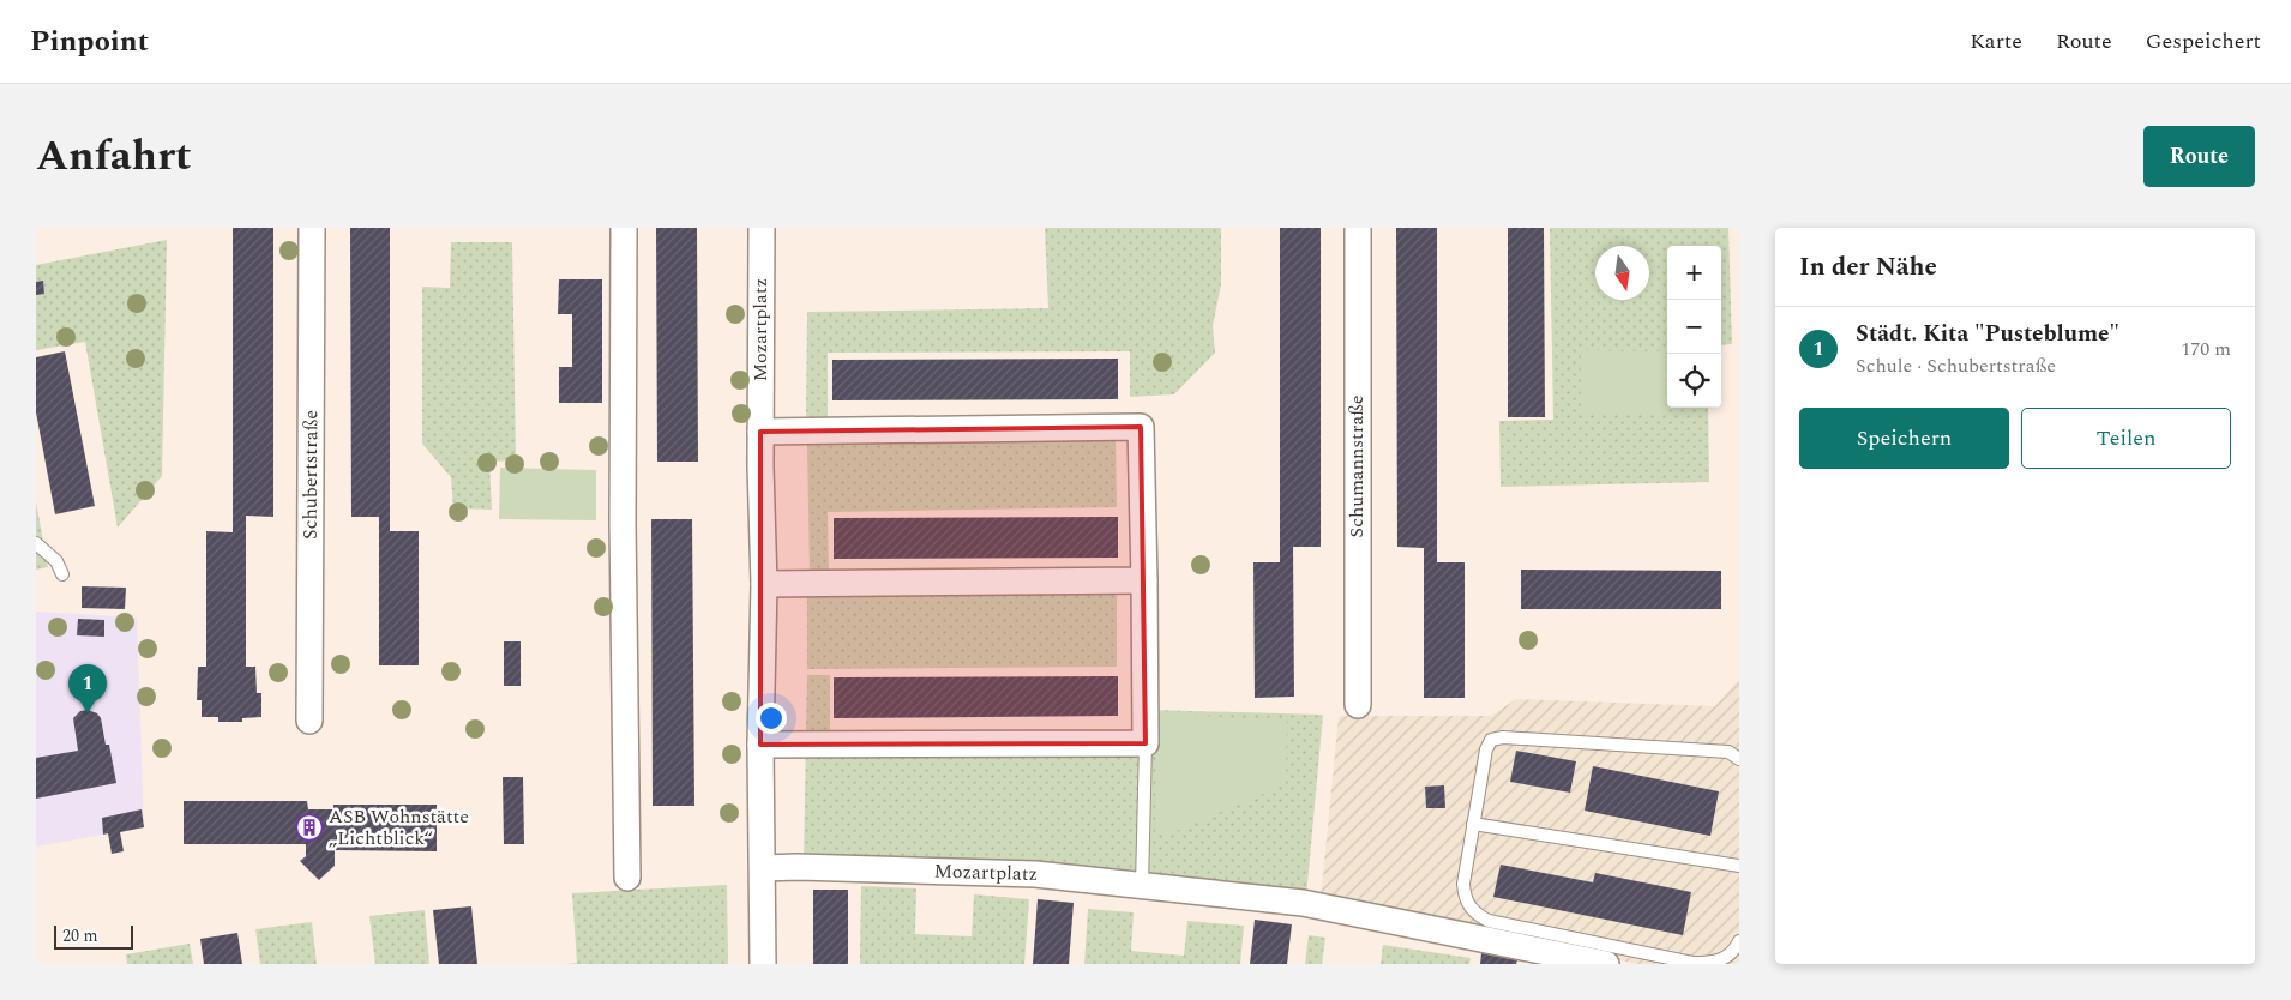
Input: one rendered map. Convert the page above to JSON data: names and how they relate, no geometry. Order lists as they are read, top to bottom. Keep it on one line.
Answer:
{"streets":{"street":["Mozartplatz","Schumannstraße","Schubertstraße"]},"places":{"building":["ASB Wohnstätte „Lichtblick“"]},"scale_bar":"20 m","north":"bottom","page":{"header":"Pinpoint","nav":["Karte","Route","Gespeichert"],"title":"Anfahrt","buttons":["Route",["Speichern","Teilen"]],"heading":"In der Nähe","map_buttons":["+","−"],"list":[{"mark":"1","name":"Städt. Kita \"Pusteblume\"","note":"Schule · Schubertstraße","value":"170 m"}],"pins":"1","scale":"20 m"}}
